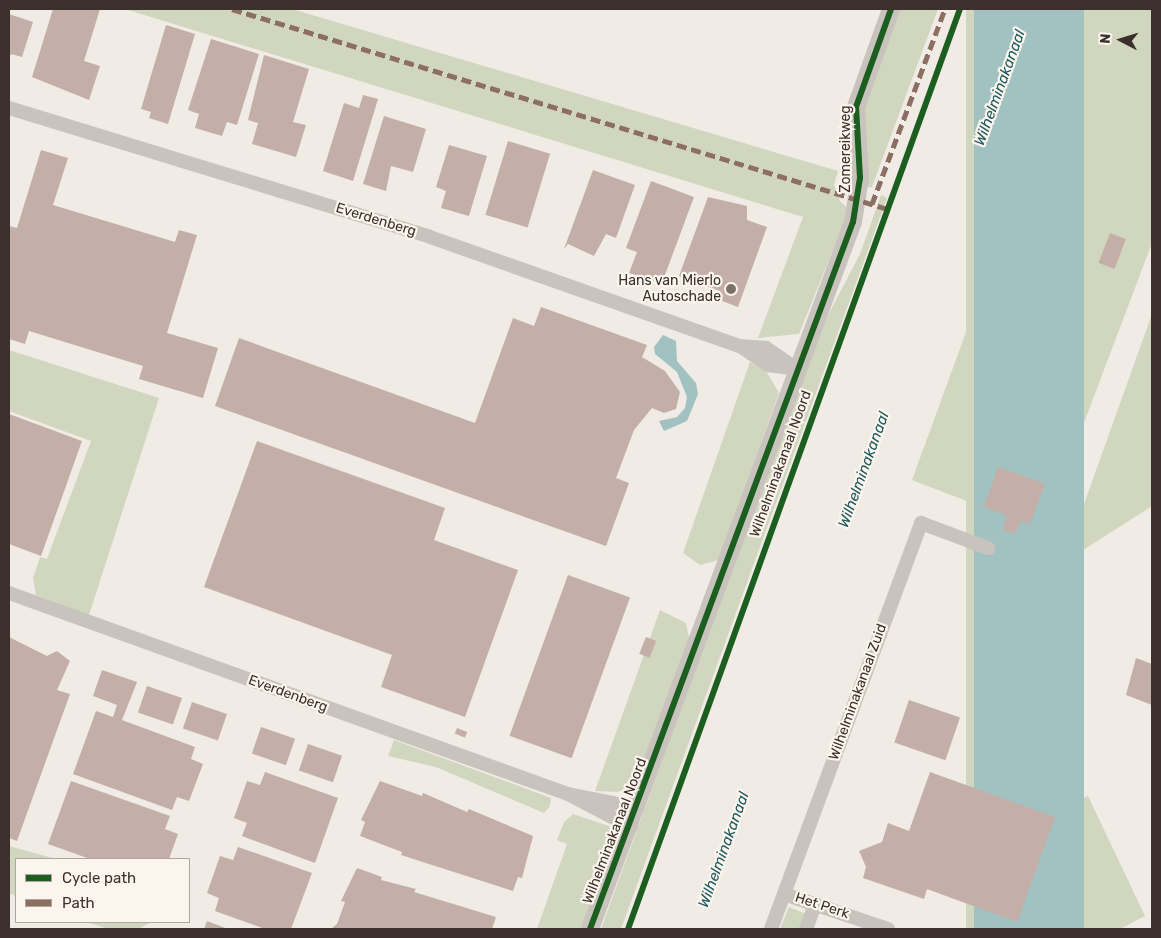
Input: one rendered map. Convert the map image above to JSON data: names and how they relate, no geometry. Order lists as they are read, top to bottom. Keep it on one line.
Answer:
{"streets":{"street":["Zomereikweg","Everdenberg","Wilhelminakanaal Noord","Wilhelminakanaal Zuid","Het Perk"]},"crossings":[["Zomereikweg","Wilhelminakanaal Noord"],["Everdenberg","Wilhelminakanaal Noord"],["Wilhelminakanaal Zuid","Het Perk"]],"water":["Wilhelminakanaal"],"places":["Hans van Mierlo Autoschade"],"legend":["Cycle path","Path"],"north":"left"}
